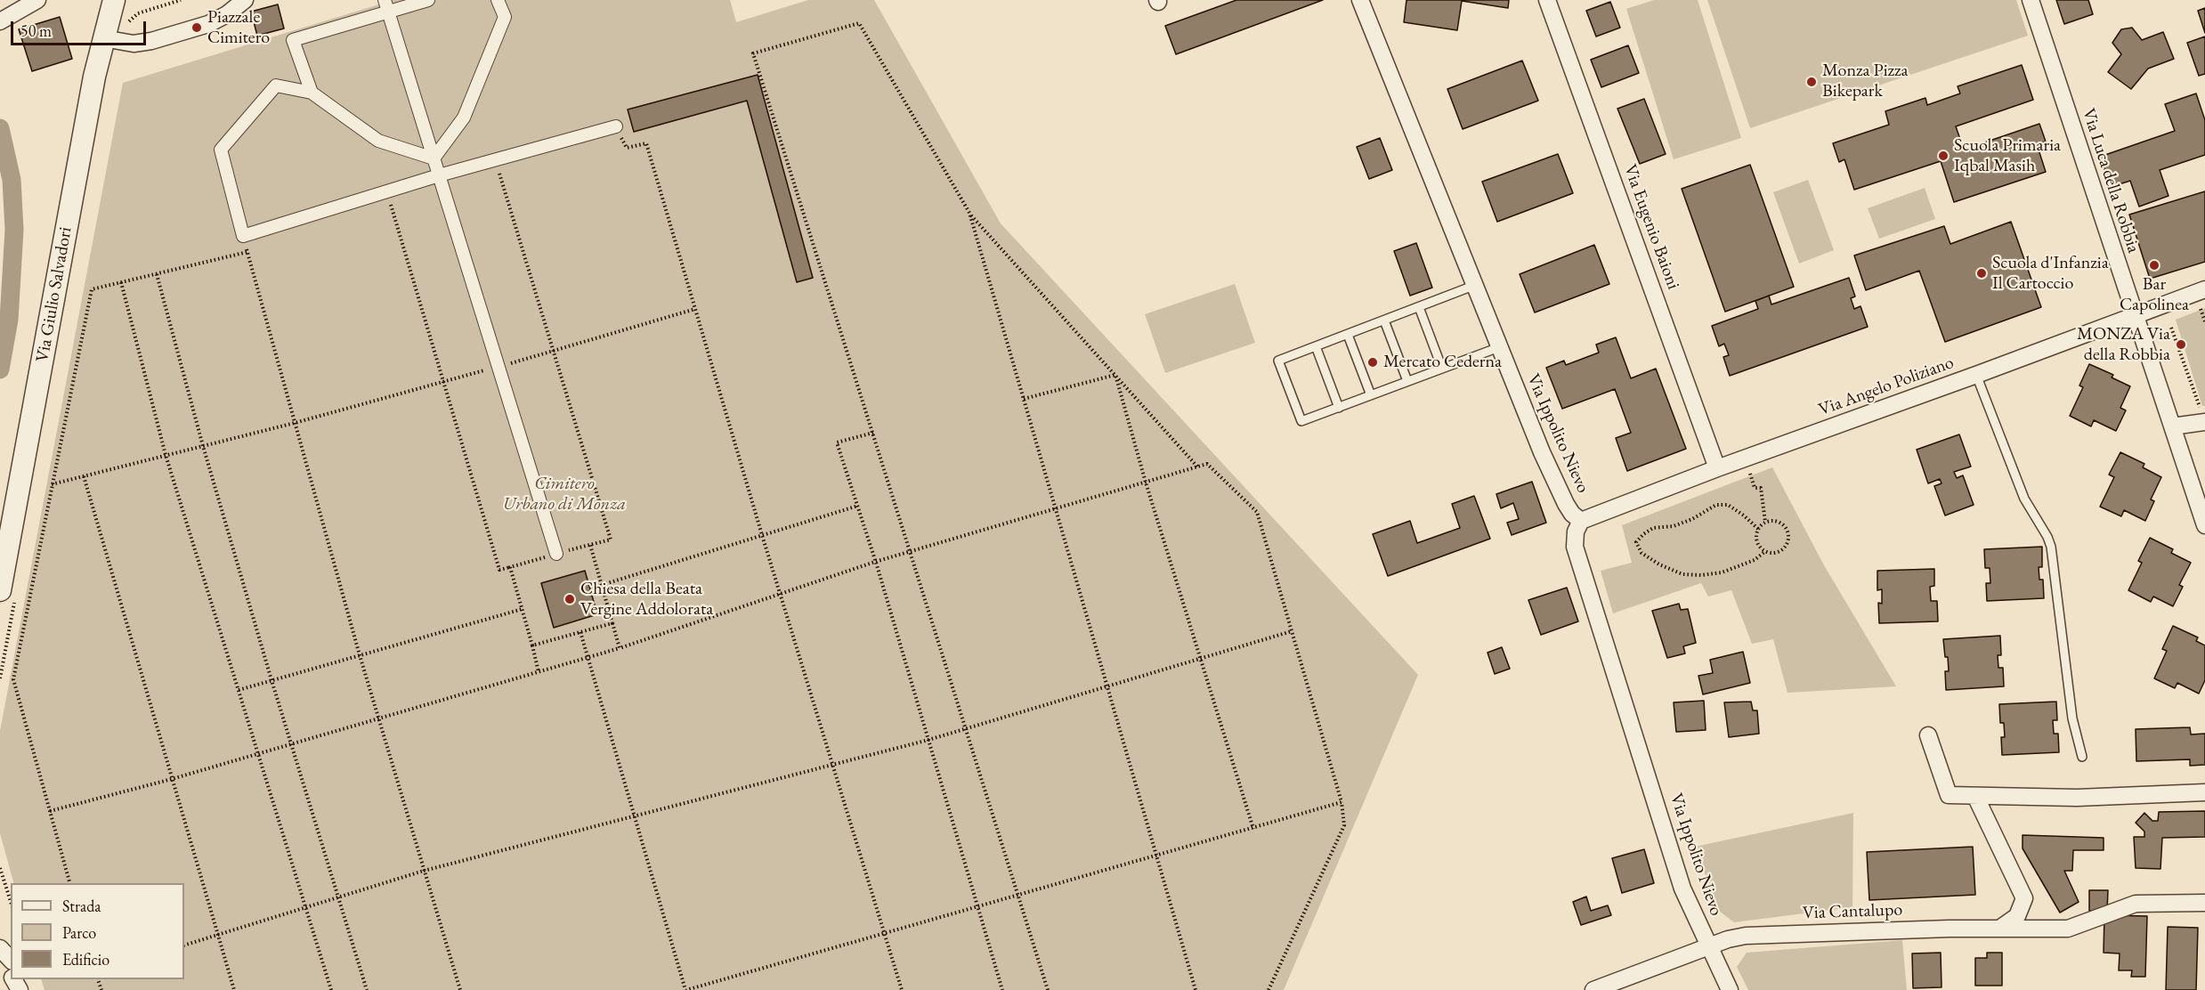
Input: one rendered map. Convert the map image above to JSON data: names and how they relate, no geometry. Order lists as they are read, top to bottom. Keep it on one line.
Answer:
{"streets":{"street":["Via Luca della Robbia","Via Eugenio Baioni","Via Giulio Salvadori","Via Angelo Poliziano","Via Ippolito Nievo","Via Cantalupo"]},"crossings":[["Via Luca della Robbia","Via Angelo Poliziano"],["Via Eugenio Baioni","Via Angelo Poliziano"],["Via Angelo Poliziano","Via Ippolito Nievo"],["Via Ippolito Nievo","Via Cantalupo"]],"parks":["Cimitero Urbano di Monza"],"places":["Piazzale Cimitero","Monza Pizza Bikepark","Scuola Primaria Iqbal Masih","Bar Capolinea","Scuola d'Infanzia Il Cartoccio","MONZA Via della Robbia","Mercato Cederna","Chiesa della Beata Vergine Addolorata"],"legend":["Strada","Parco","Edificio"],"scale_bar":"50 m"}
